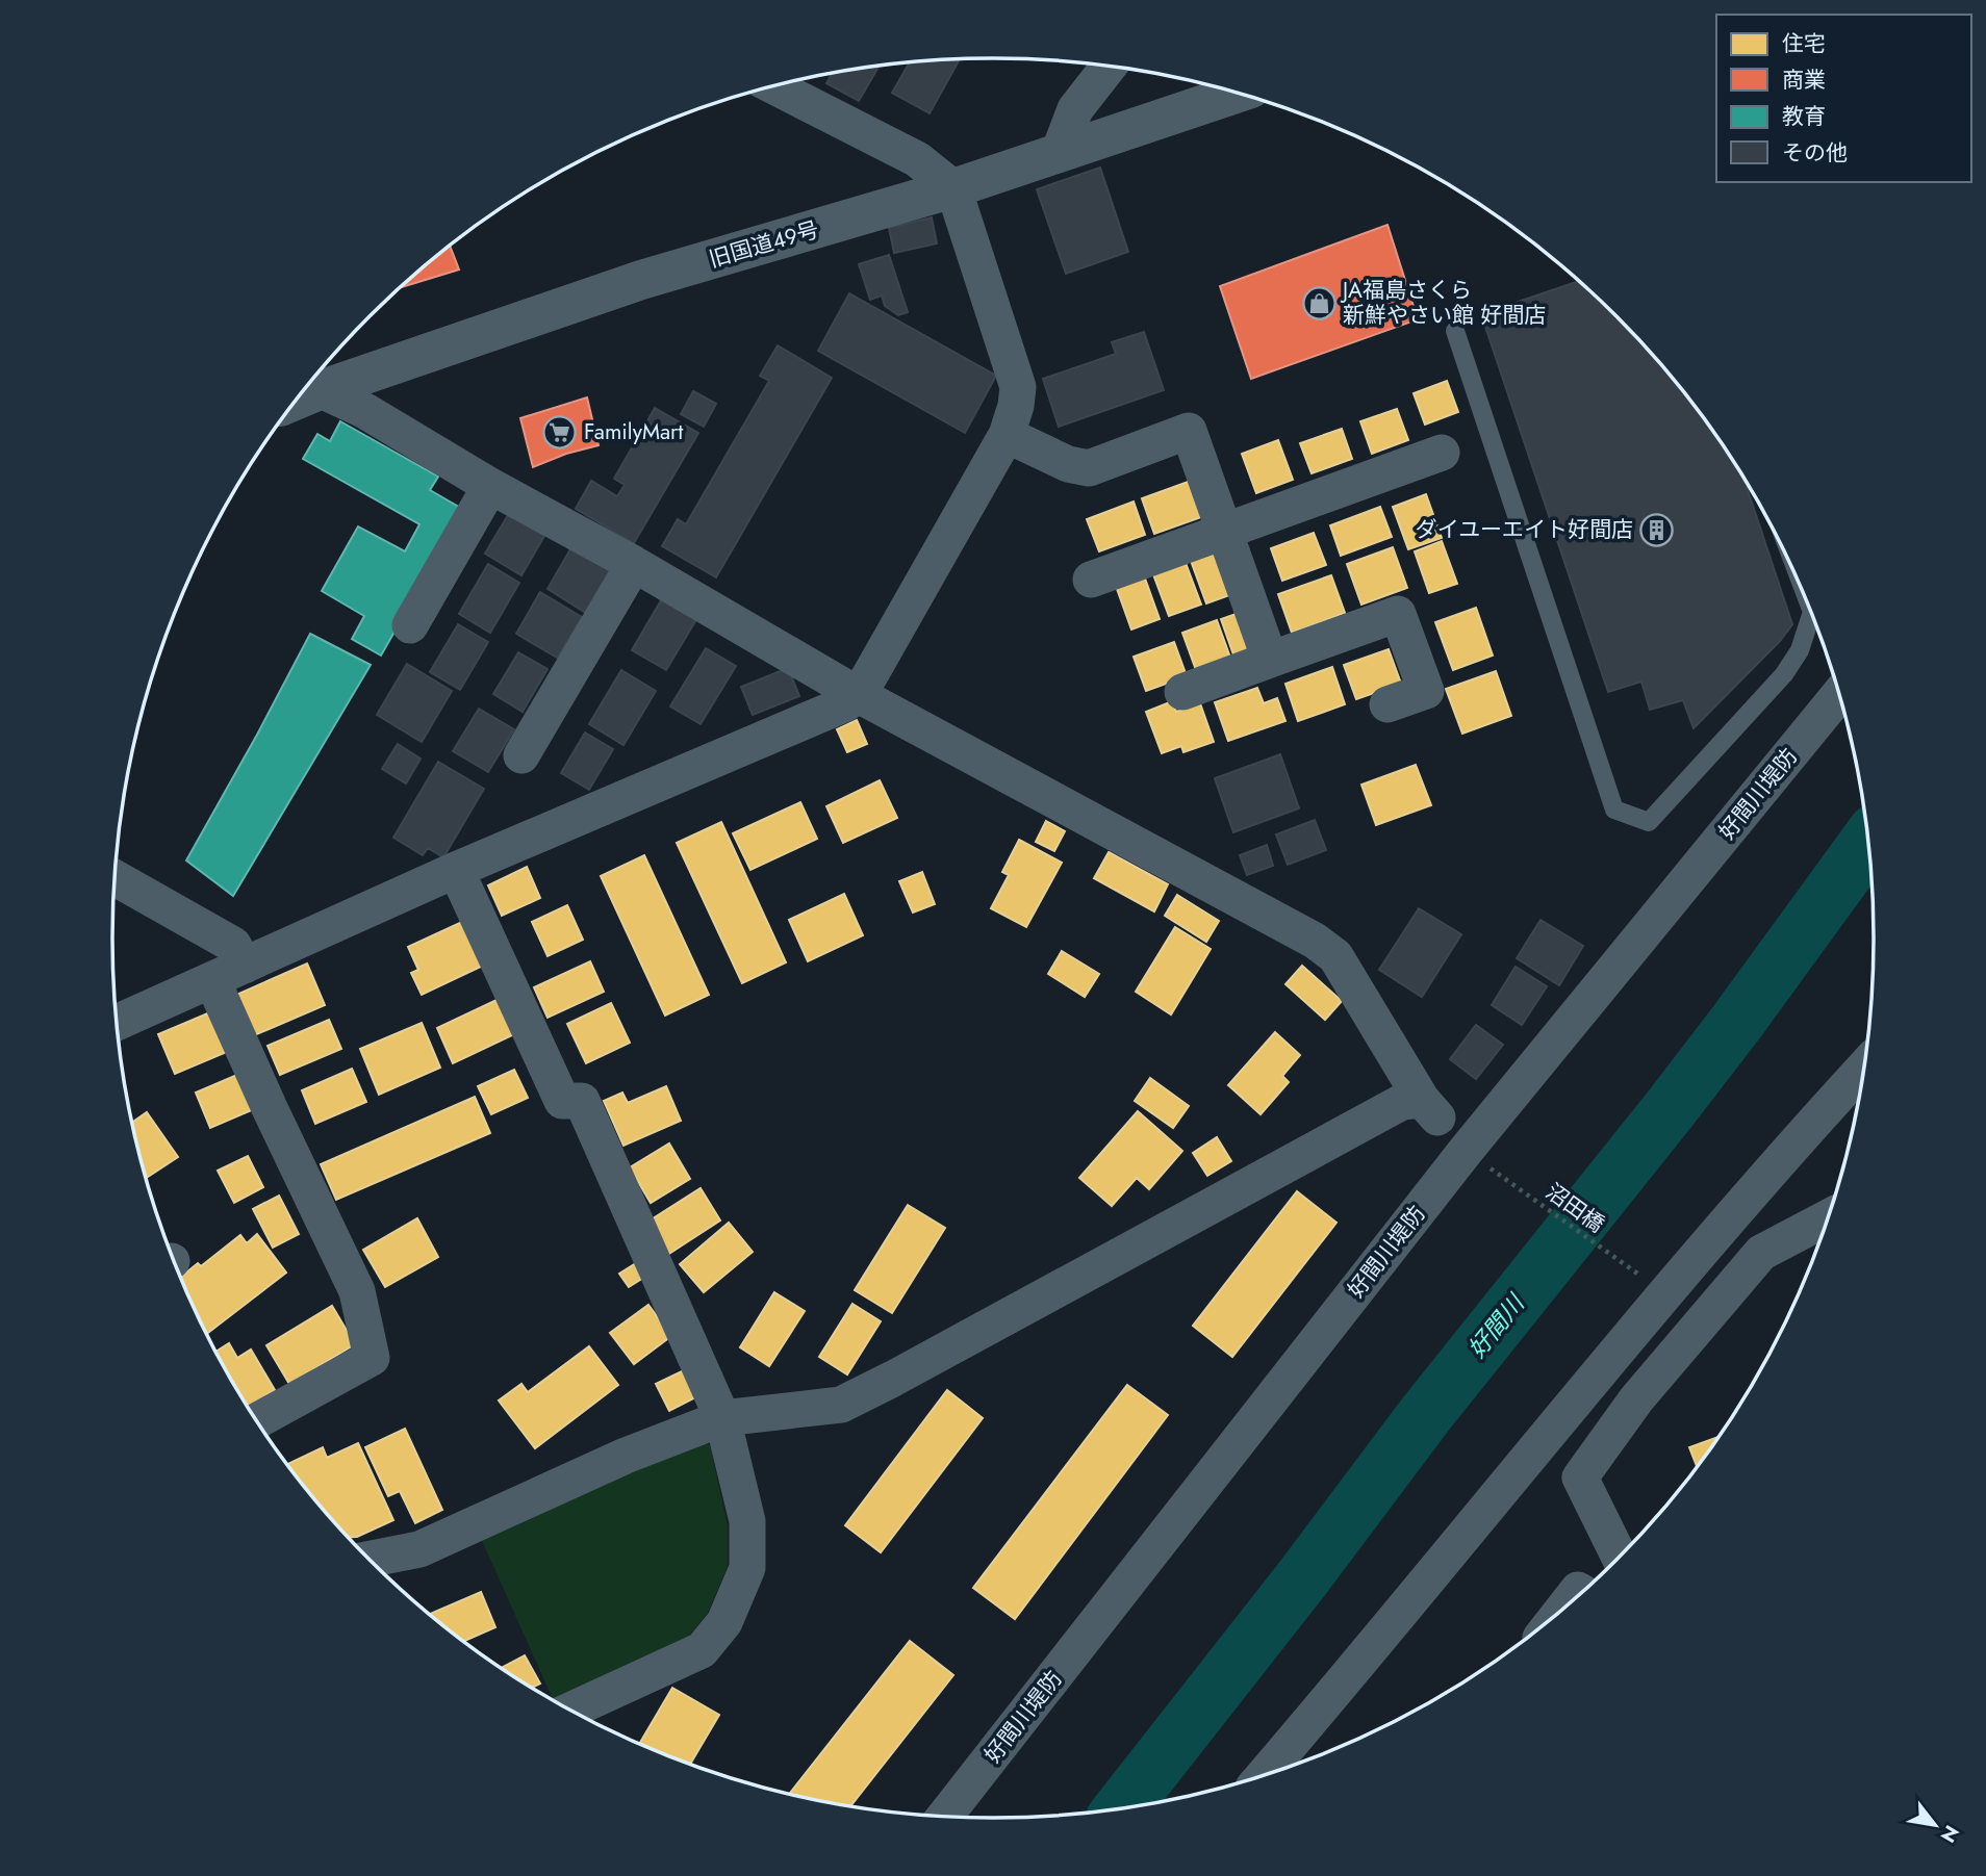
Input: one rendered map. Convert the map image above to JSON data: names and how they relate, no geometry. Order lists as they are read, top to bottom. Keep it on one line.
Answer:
{"streets":{"street":["旧国道49号","好間川堤防"],"path":["沼田橋"]},"crossings":[["好間川堤防","沼田橋"]],"water":["好間川"],"places":{"shop":["JA福島さくら 新鮮やさい館 好間店"],"supermarket":["FamilyMart"],"building":["ダイユーエイト好間店"]},"legend":["住宅","商業","教育","その他"],"north":"bottom right"}
